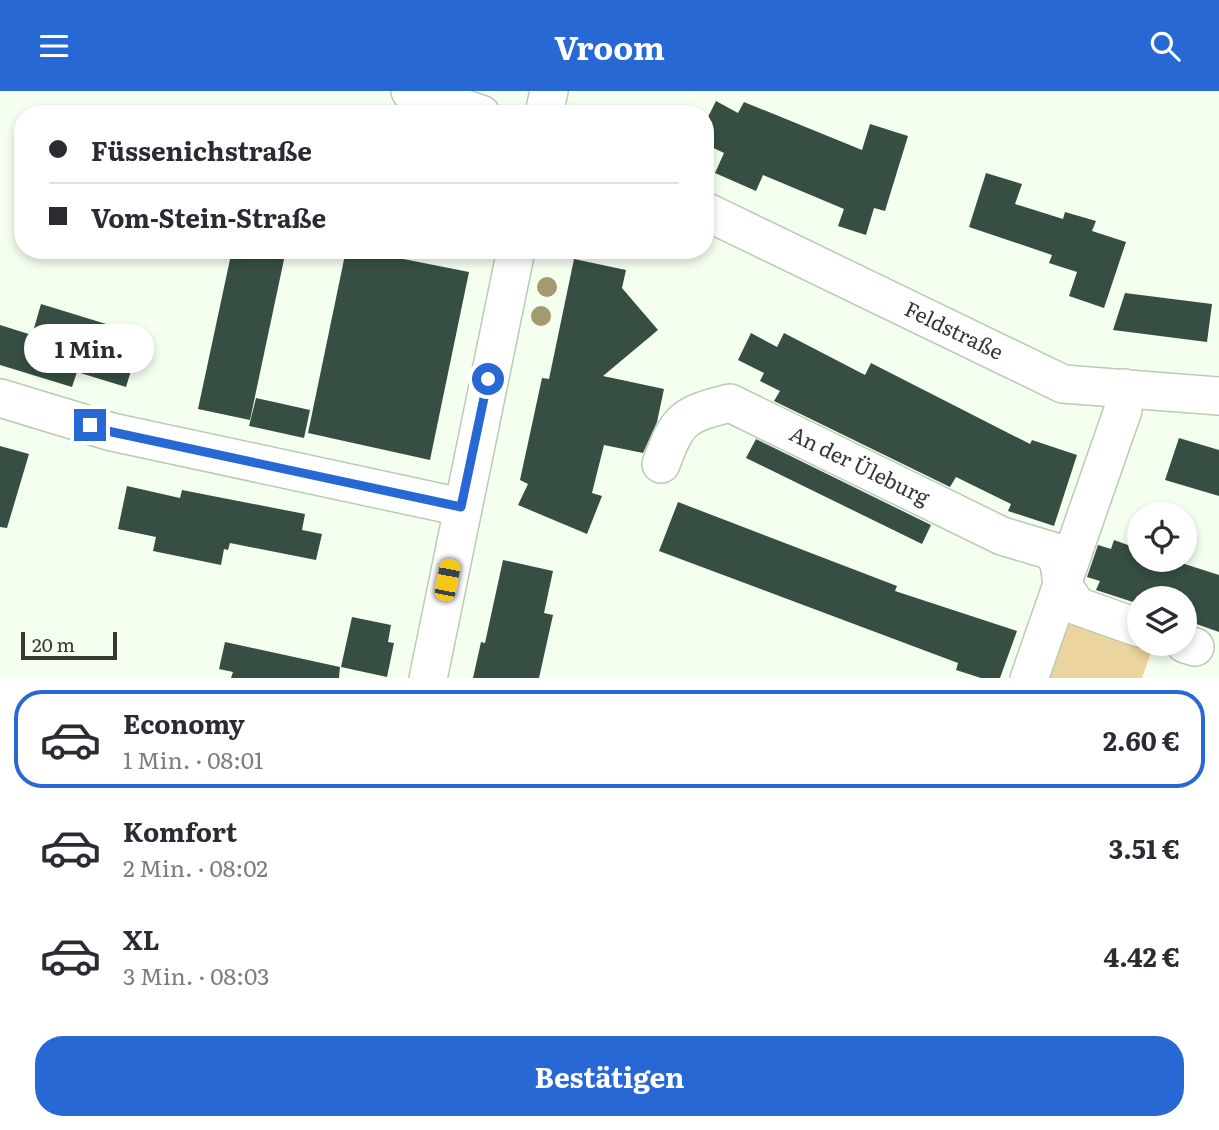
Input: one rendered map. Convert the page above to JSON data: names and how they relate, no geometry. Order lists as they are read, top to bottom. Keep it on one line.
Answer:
{"streets":{"street":["Feldstraße","An der Üleburg"]},"scale_bar":"20 m","page":{"header":"Vroom","banner":["Füssenichstraße","Vom-Stein-Straße"],"bubble":"1 Min.","scale":"20 m","list":[{"name":"Economy","note":"1 Min. · 08:01","value":"2.60 €"},{"name":"Komfort","note":"2 Min. · 08:02","value":"3.51 €"},{"name":"XL","note":"3 Min. · 08:03","value":"4.42 €"}],"buttons":"Bestätigen"}}
